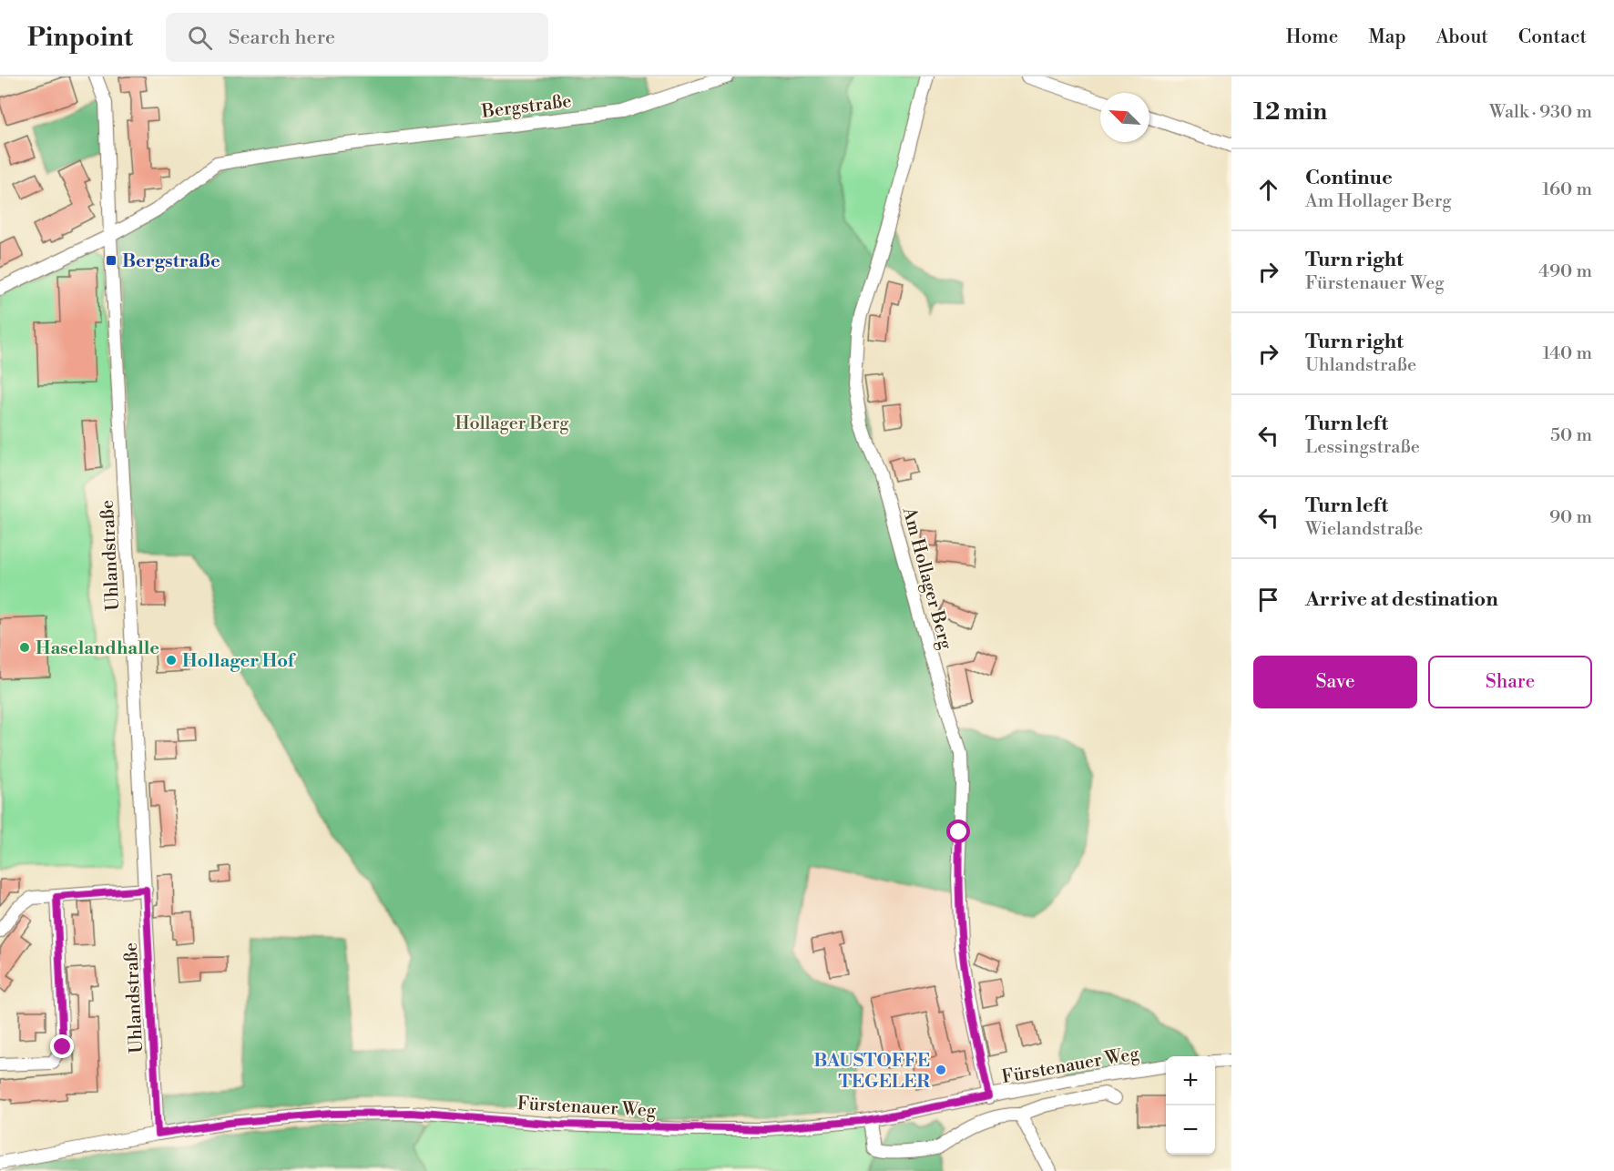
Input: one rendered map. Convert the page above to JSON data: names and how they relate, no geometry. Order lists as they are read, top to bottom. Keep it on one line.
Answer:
{"streets":{"street":["Bergstraße","Uhlandstraße","Am Hollager Berg","Fürstenauer Weg"]},"crossings":[["Bergstraße","Uhlandstraße"],["Uhlandstraße","Fürstenauer Weg"],["Am Hollager Berg","Fürstenauer Weg"]],"parks":["Hollager Berg"],"places":{"transit":["Bergstraße"],"other":["Haselandhalle","Hollager Hof","BAUSTOFFE TEGELER"]},"north":"top left","page":{"header":"Pinpoint","search":"Search here","nav":["Home","Map","About","Contact"],"heading":["12 min","Walk · 930 m"],"list":[["Continue","Am Hollager Berg","160 m"],["Turn right","Fürstenauer Weg","490 m"],["Turn right","Uhlandstraße","140 m"],["Turn left","Lessingstraße","50 m"],["Turn left","Wielandstraße","90 m"],"Arrive at destination"],"buttons":["Save","Share"],"map_buttons":["+","−"]}}
